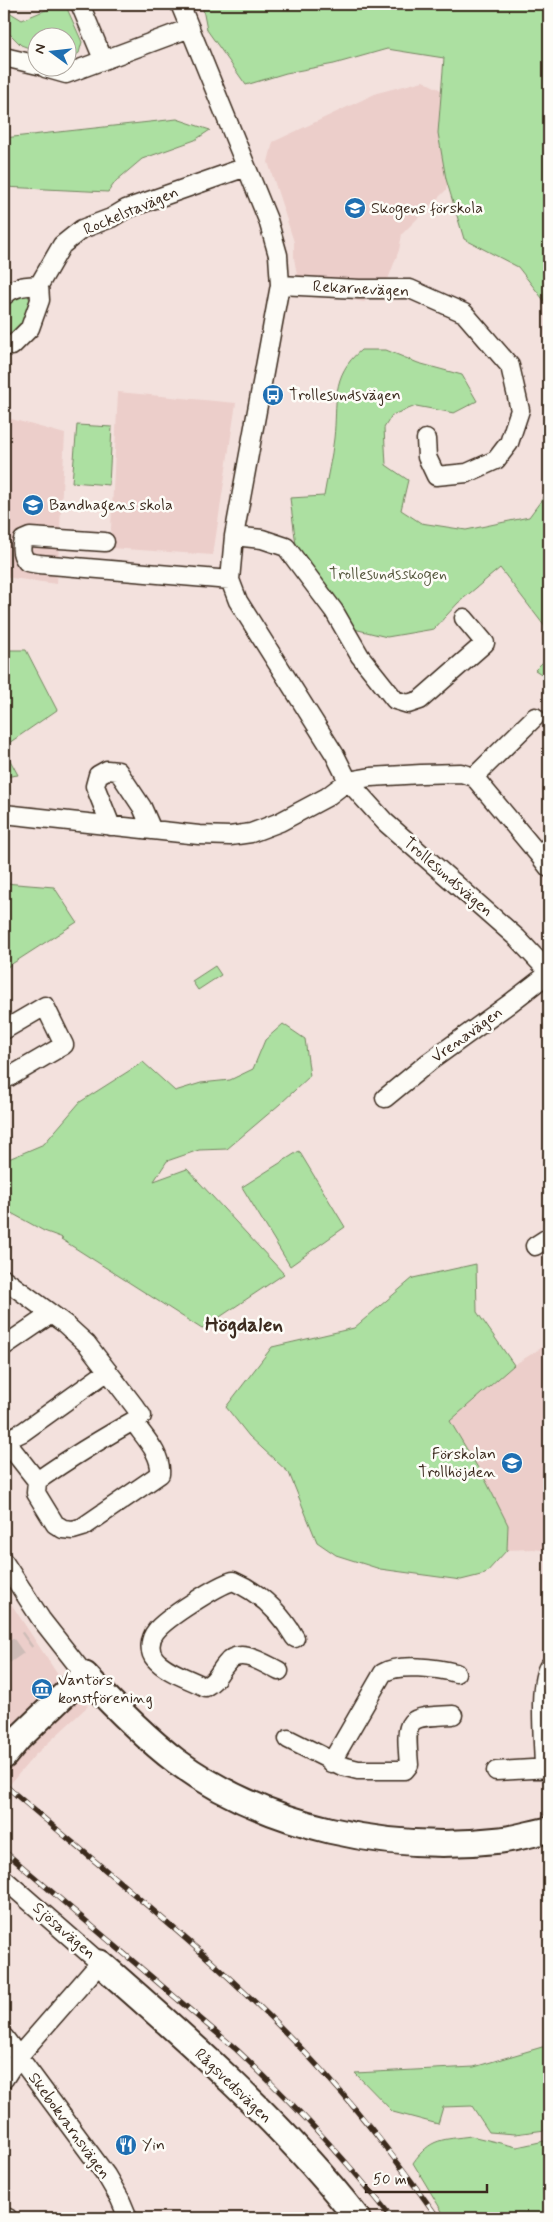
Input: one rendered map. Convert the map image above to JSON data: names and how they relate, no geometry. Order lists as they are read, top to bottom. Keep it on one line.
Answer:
{"streets":{"street":["Rockelstavägen","Rekarnevägen","Trollesundsvägen","Vrenavägen","Sjösavägen","Rågsvedsvägen","Skebokvarnsvägen"]},"crossings":[["Rockelstavägen","Trollesundsvägen"],["Rekarnevägen","Trollesundsvägen"],["Trollesundsvägen","Vrenavägen"],["Sjösavägen","Rågsvedsvägen"]],"districts":["Högdalen"],"parks":["Trollesundsskogen"],"places":{"school or university":["Skogens förskola","Bandhagens skola","Förskolan Trollhöjden"],"bus stop":["Trollesundsvägen"],"museum":["Vantörs konstförening"],"restaurant":["Yin"]},"scale_bar":"50 m","north":"left"}
